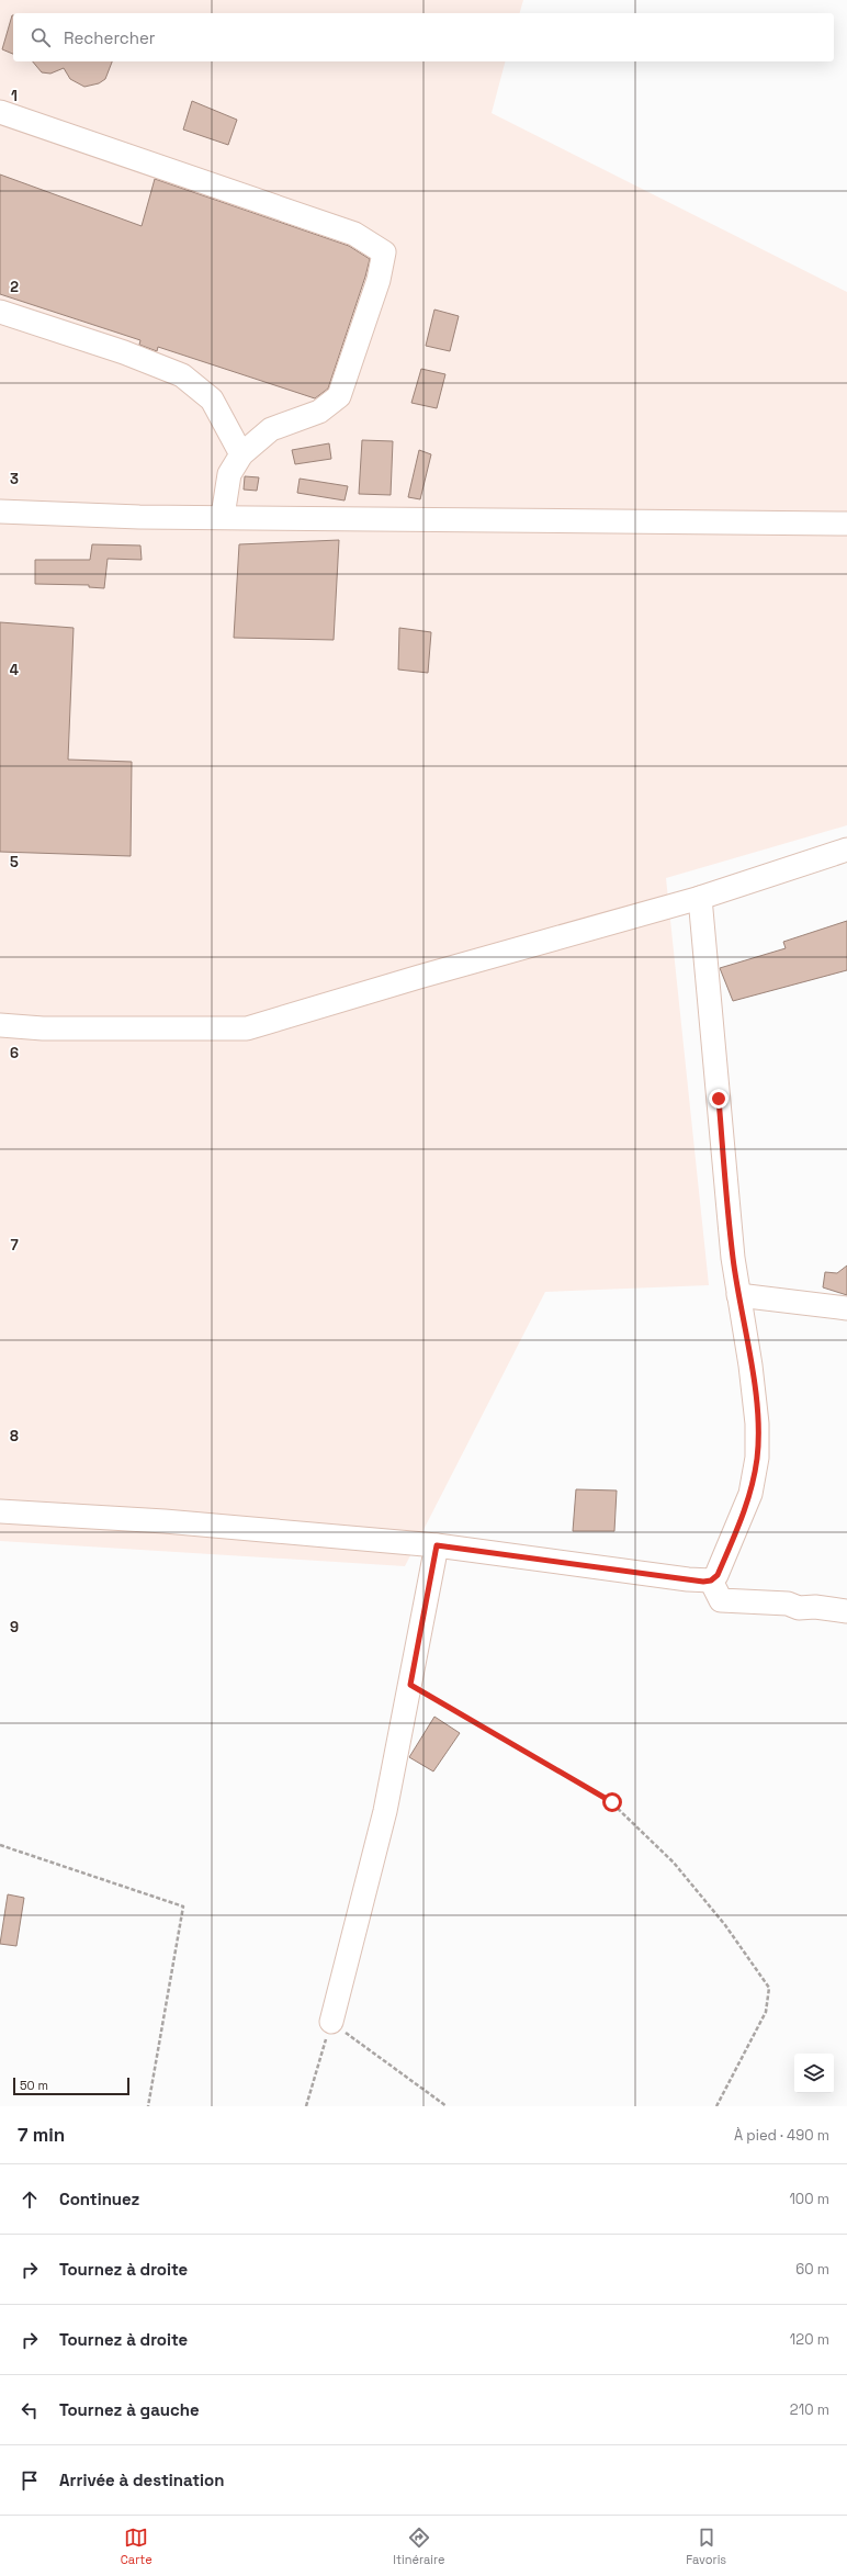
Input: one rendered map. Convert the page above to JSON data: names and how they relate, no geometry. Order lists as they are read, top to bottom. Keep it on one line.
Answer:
{"scale_bar":"50 m","page":{"search":"Rechercher","scale":"50 m","heading":["7 min","À pied · 490 m"],"list":[["Continuez","100 m"],["Tournez à droite","60 m"],["Tournez à droite","120 m"],["Tournez à gauche","210 m"],"Arrivée à destination"],"nav":["Carte","Itinéraire","Favoris"]},"grid":{"rows":["1","2","3","4","5","6","7","8","9"]}}
